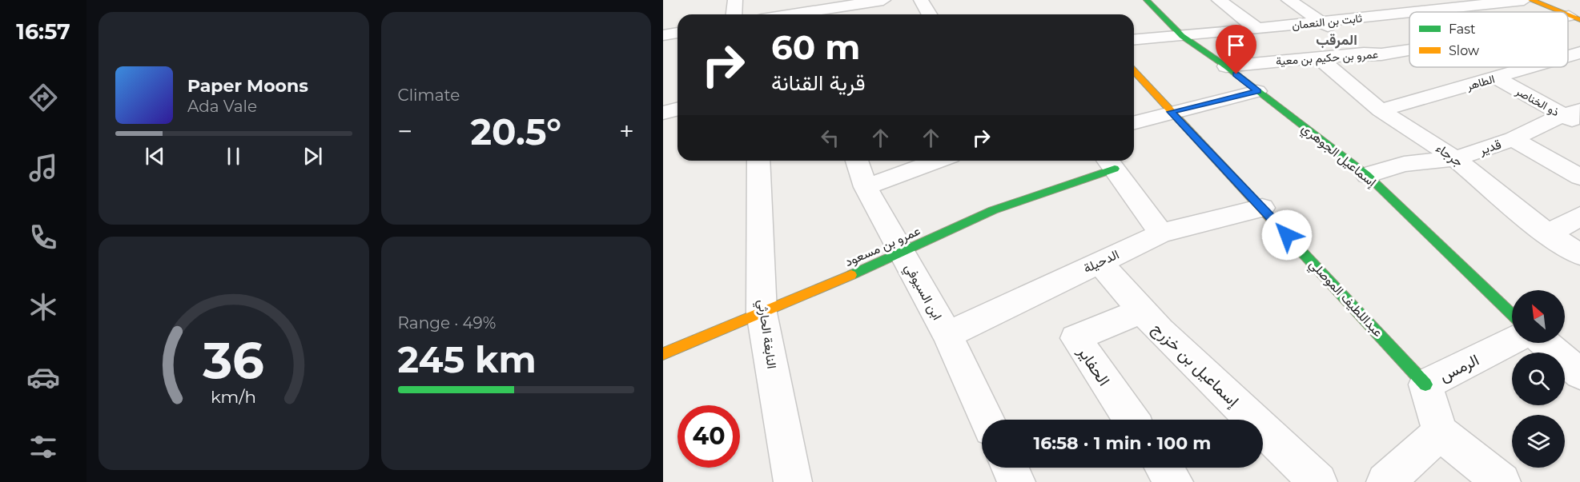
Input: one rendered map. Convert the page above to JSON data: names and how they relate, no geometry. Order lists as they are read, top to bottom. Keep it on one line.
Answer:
{"streets":{"street":["ثابت بن النعمان","عمرو بن حكيم بن معية","الطاهر","ذو الخناصر","قدير","إسماعيل الجوهري","جرجاء","عمرو بن مسعود","الدحيلة","ابن السيوفي","عبداللطيف الموصلي","النابغة الحارثي","إسماعيل بن خزرج","الحفاير","الرمس"]},"crossings":[["ثابت بن النعمان","إسماعيل الجوهري"],["عمرو بن حكيم بن معية","إسماعيل الجوهري"],["عمرو بن حكيم بن معية","جرجاء"],["الطاهر","ذو الخناصر"],["الطاهر","جرجاء"],["ذو الخناصر","قدير"],["قدير","إسماعيل الجوهري"],["قدير","جرجاء"],["عمرو بن مسعود","ابن السيوفي"],["عمرو بن مسعود","النابغة الحارثي"],["الدحيلة","ابن السيوفي"],["الدحيلة","عبداللطيف الموصلي"],["الدحيلة","إسماعيل بن خزرج"],["عبداللطيف الموصلي","الرمس"],["إسماعيل بن خزرج","الحفاير"]],"districts":["المرقب"],"legend":["Fast","Slow"],"north":"top left","page":{"tabs":"16:57","tile":["Climate",["Range · 49%","245 km"]],"turn":["60 m","قرية القنانة"],"song":["Paper Moons","Ada Vale"],"heat":["−","20.5°","+"],"limit":"40","trip":"16:58 · 1 min · 100 m","gauge":["36","km/h"]}}
